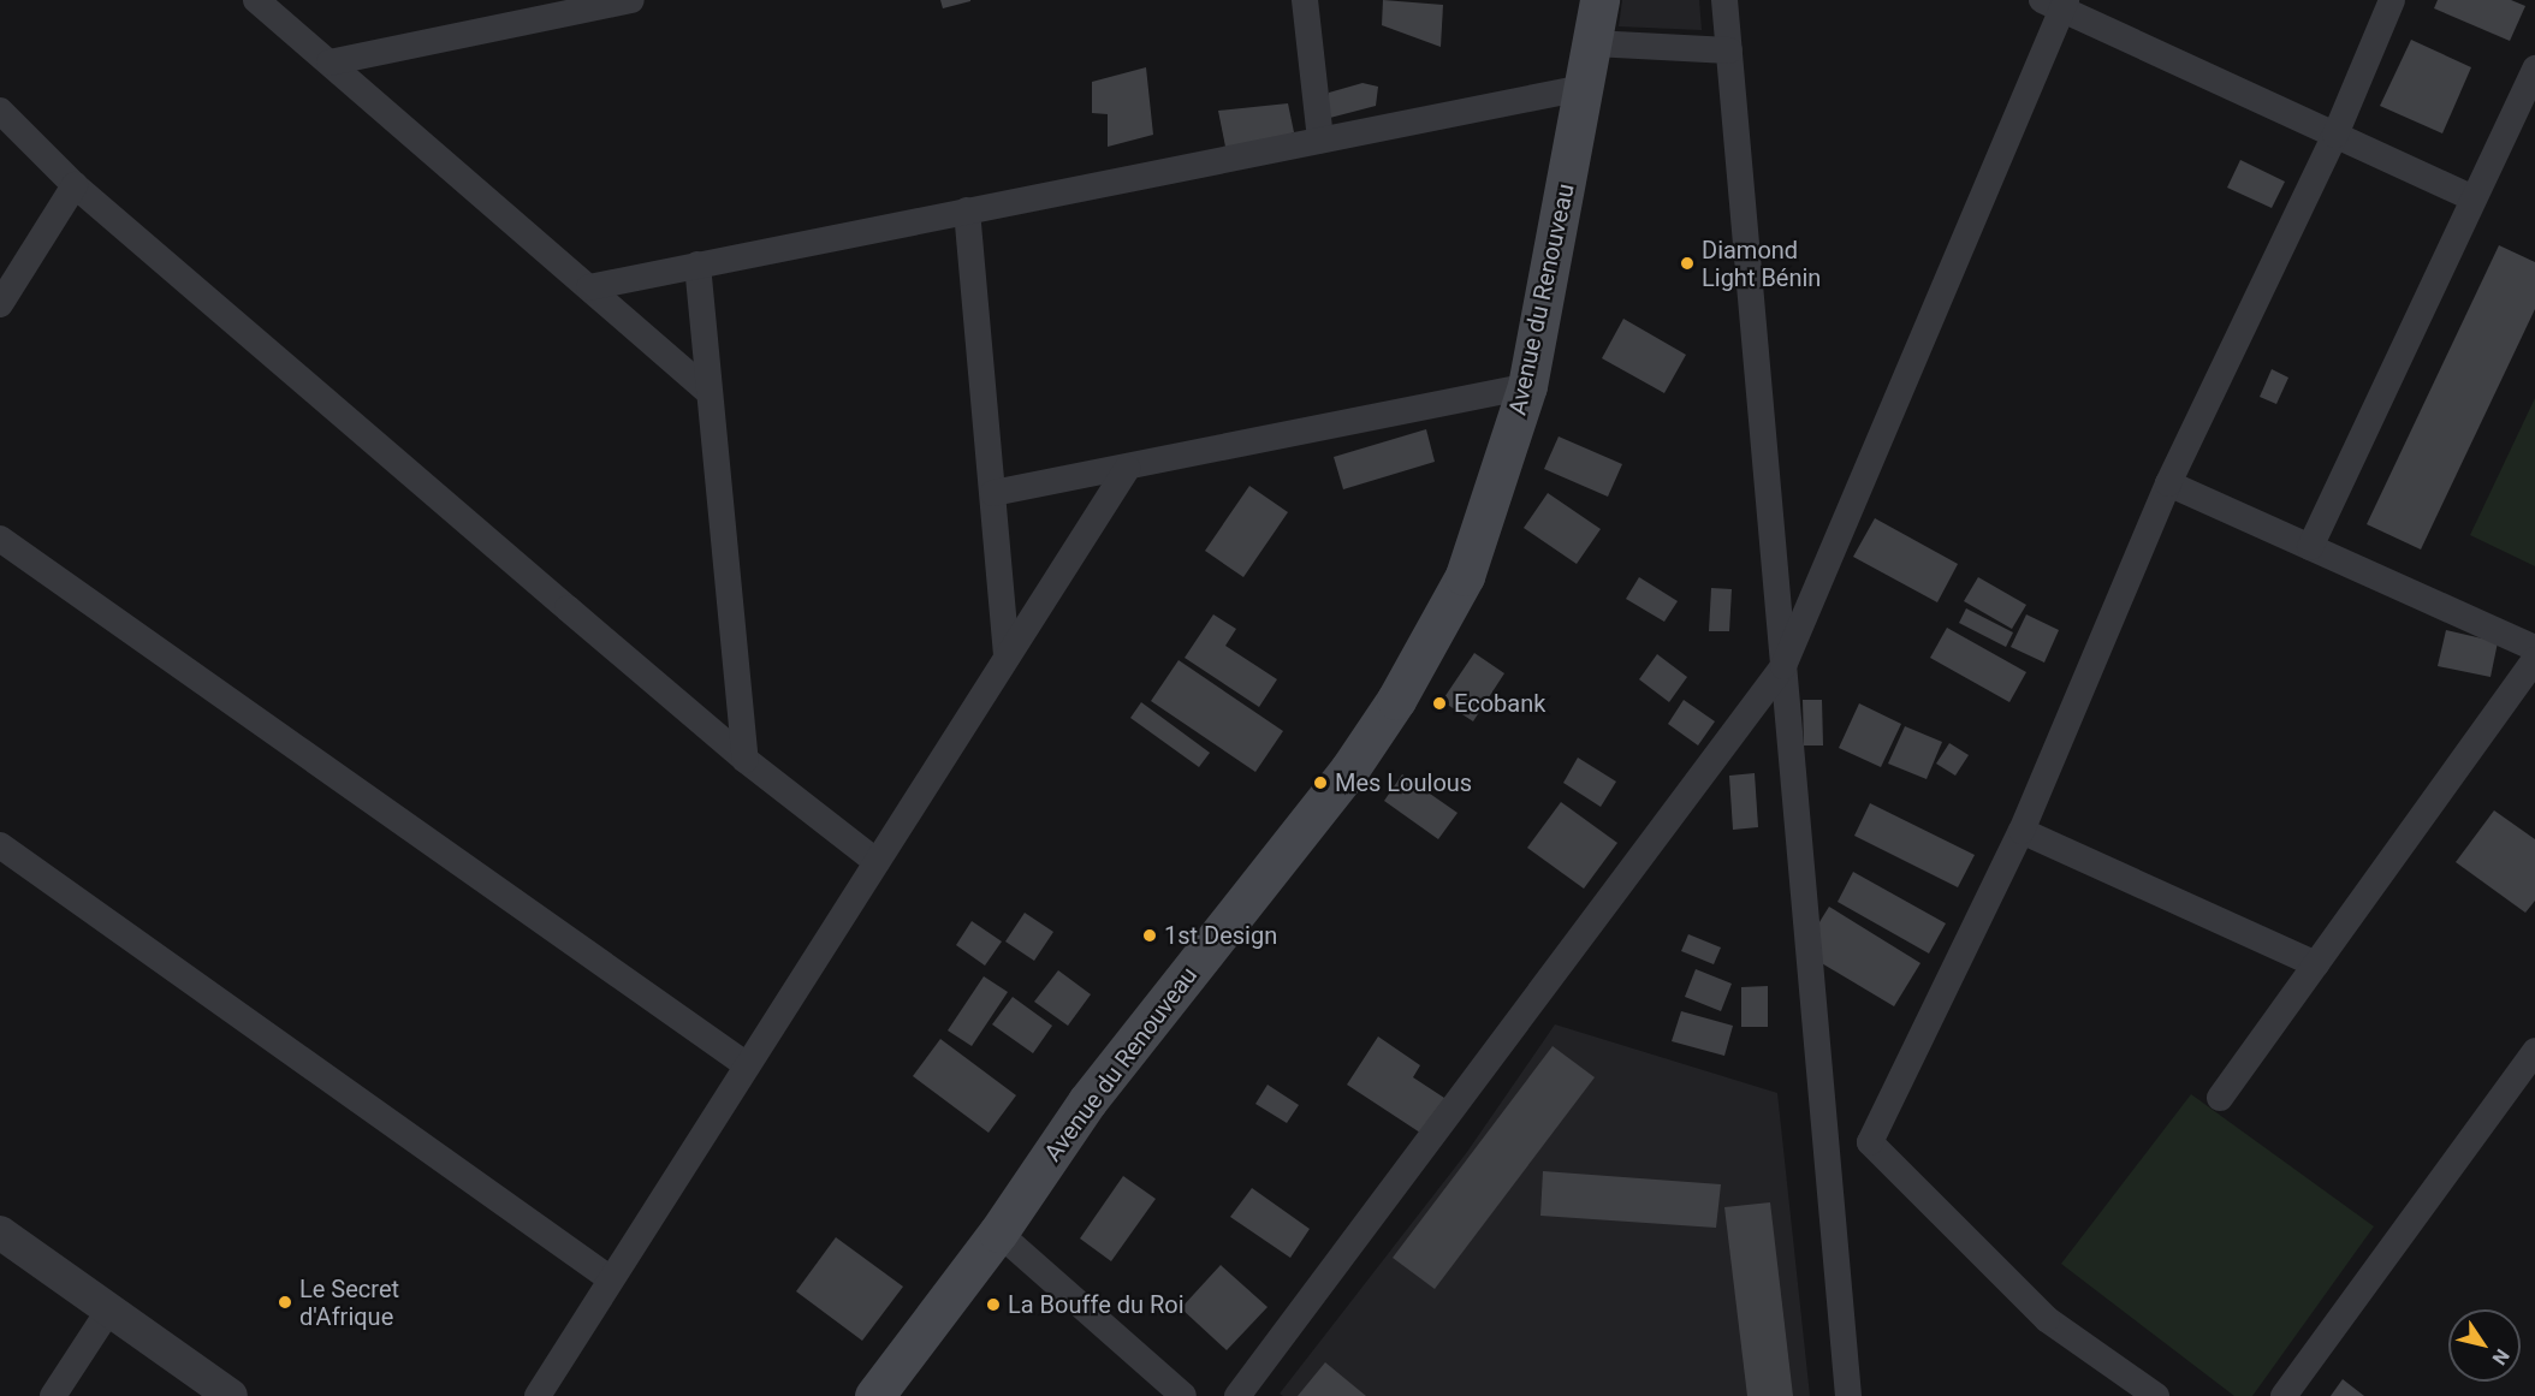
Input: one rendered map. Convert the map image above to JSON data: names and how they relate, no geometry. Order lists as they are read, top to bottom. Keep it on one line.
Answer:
{"streets":{"main road":["Avenue du Renouveau"]},"places":["Diamond Light Bénin","Ecobank","Mes Loulous","1st Design","Le Secret d'Afrique","La Bouffe du Roi"],"north":"bottom right"}
